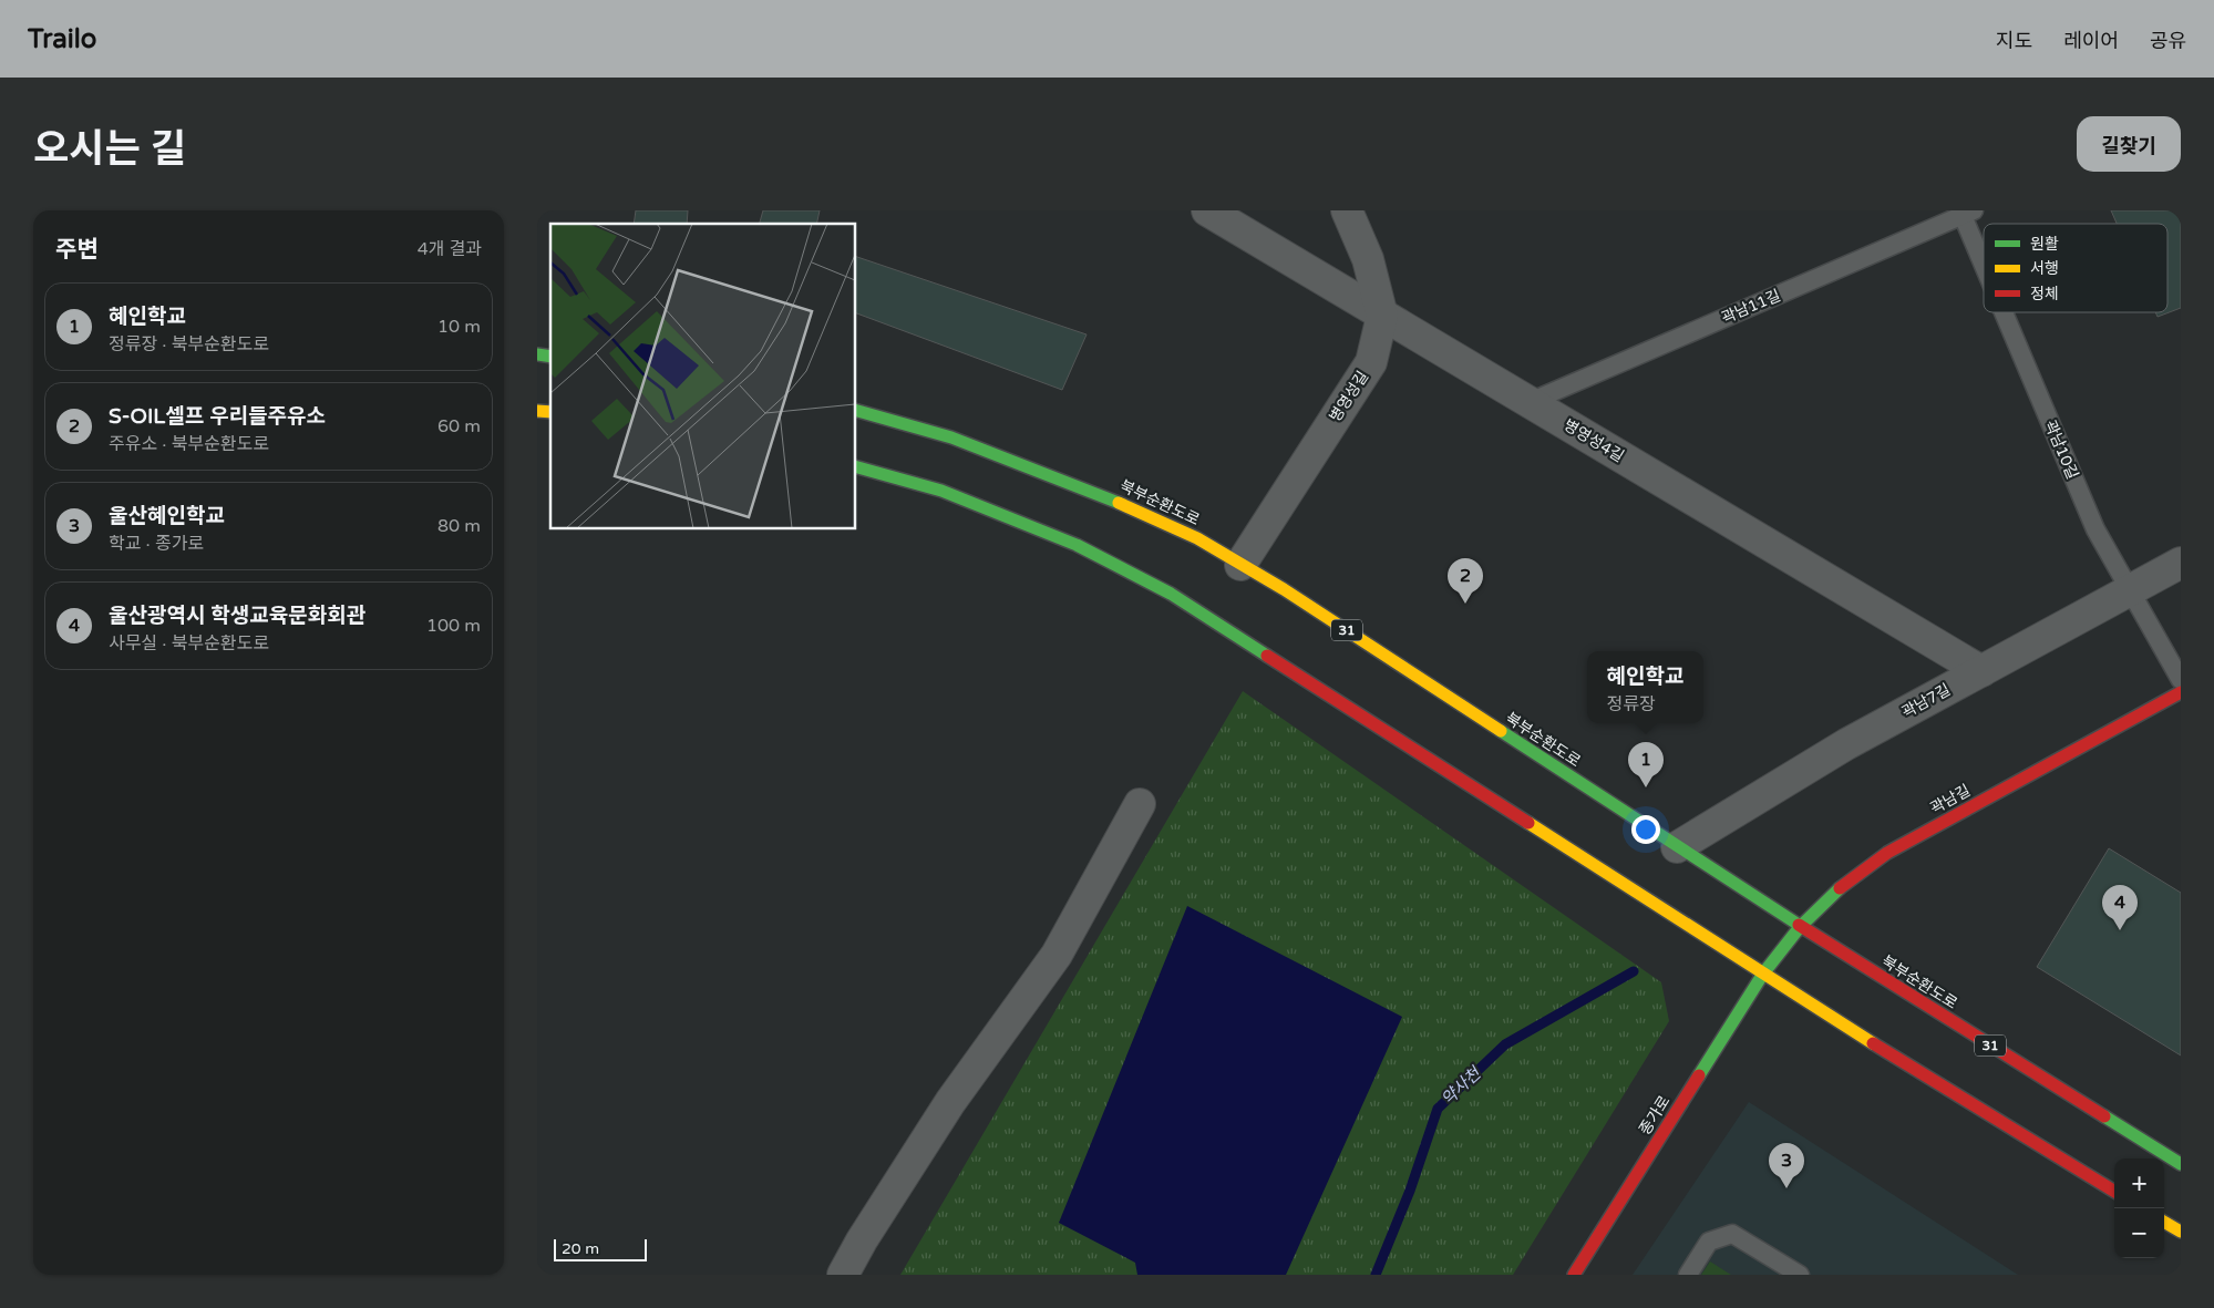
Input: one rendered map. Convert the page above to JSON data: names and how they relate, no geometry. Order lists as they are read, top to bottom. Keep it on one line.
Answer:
{"streets":{"main road":["북부순환도로","31","곽남길","종가로"],"street":["병영성길","병영성4길","곽남7길"],"lane":["곽남11길","곽남10길"]},"crossings":[["곽남11길","병영성4길"],["곽남11길","곽남10길"],["병영성길","병영성4길"],["병영성길","북부순환도로"],["병영성4길","곽남7길"],["곽남10길","곽남7길"],["북부순환도로","곽남7길"],["북부순환도로","곽남길"],["곽남길","종가로"]],"water":["약사천"],"legend":["원활","서행","정체"],"scale_bar":"20 m","page":{"header":"Trailo","nav":["지도","레이어","공유"],"title":"오시는 길","buttons":"길찾기","heading":["주변","4개 결과"],"list":[{"mark":"1","name":"혜인학교","note":"정류장 · 북부순환도로","value":"10 m"},{"mark":"2","name":"S-OIL셀프 우리들주유소","note":"주유소 · 북부순환도로","value":"60 m"},{"mark":"3","name":"울산혜인학교","note":"학교 · 종가로","value":"80 m"},{"mark":"4","name":"울산광역시 학생교육문화회관","note":"사무실 · 북부순환도로","value":"100 m"}],"pins":["2","1","4","3"],"popup":["혜인학교","정류장"],"map_buttons":["+","−"],"scale":"20 m"}}
